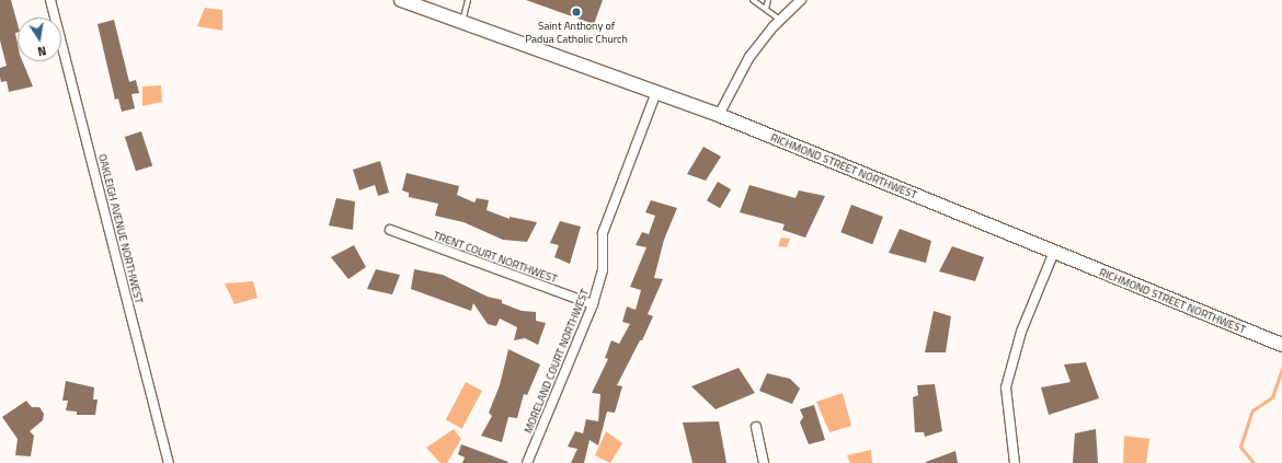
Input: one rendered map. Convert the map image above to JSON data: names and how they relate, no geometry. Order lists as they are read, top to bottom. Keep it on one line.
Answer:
{"streets":{"street":["RICHMOND STREET NORTHWEST","OAKLEIGH AVENUE NORTHWEST","TRENT COURT NORTHWEST","MORELAND COURT NORTHWEST"]},"crossings":[["RICHMOND STREET NORTHWEST","MORELAND COURT NORTHWEST"],["TRENT COURT NORTHWEST","MORELAND COURT NORTHWEST"]],"places":["Saint Anthony of Padua Catholic Church"],"north":"bottom"}
